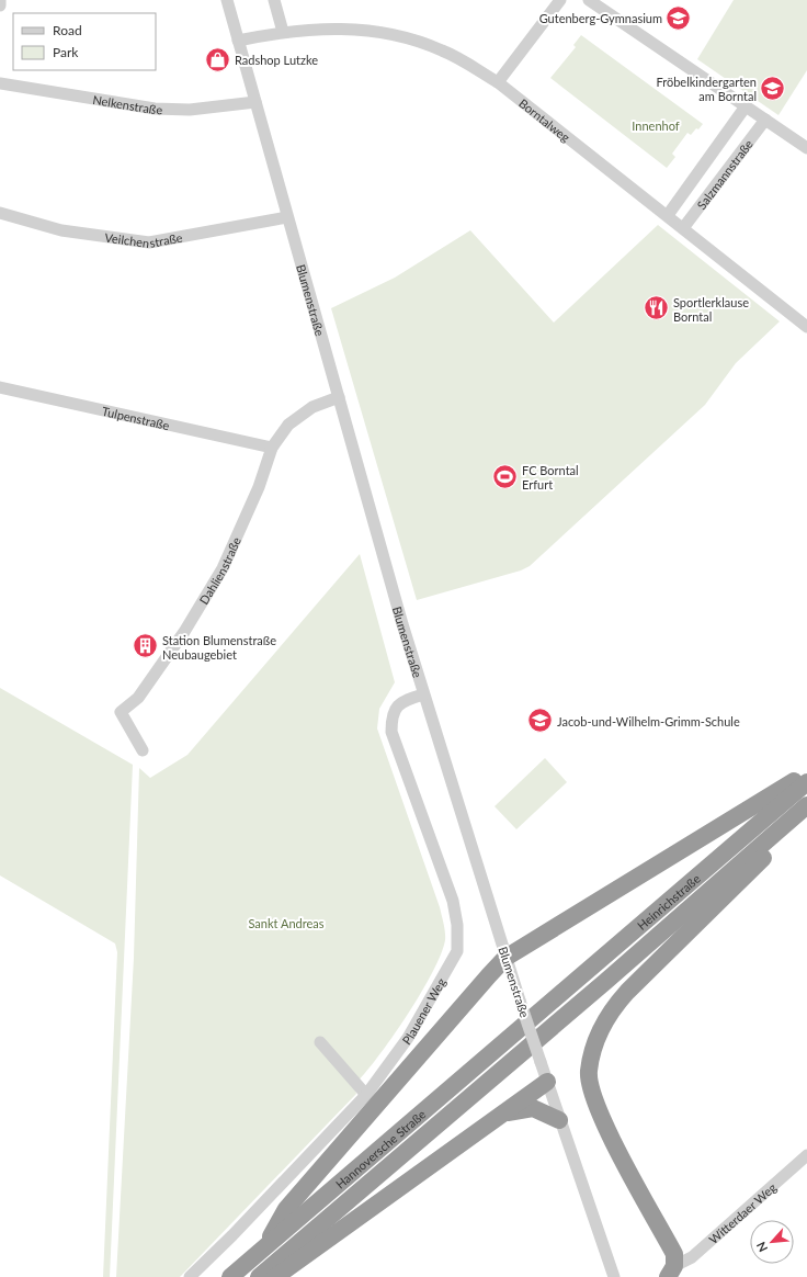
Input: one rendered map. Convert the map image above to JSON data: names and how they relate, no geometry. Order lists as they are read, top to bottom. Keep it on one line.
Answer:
{"streets":{"highway":["Heinrichstraße","Hannoversche Straße"],"street":["Nelkenstraße","Borntalweg","Salzmannstraße","Veilchenstraße","Blumenstraße","Tulpenstraße","Dahlienstraße","Plauener Weg","Witterdaer Weg"]},"crossings":[["Nelkenstraße","Blumenstraße"],["Borntalweg","Salzmannstraße"],["Borntalweg","Blumenstraße"],["Veilchenstraße","Blumenstraße"],["Blumenstraße","Dahlienstraße"],["Blumenstraße","Plauener Weg"],["Tulpenstraße","Dahlienstraße"],["Heinrichstraße","Hannoversche Straße"]],"parks":["Innenhof","Sankt Andreas"],"places":{"school or university":["Gutenberg-Gymnasium","Fröbelkindergarten am Borntal","Jacob-und-Wilhelm-Grimm-Schule"],"shop":["Radshop Lutzke"],"restaurant":["Sportlerklause Borntal"],"sports":["FC Borntal Erfurt"],"building":["Station Blumenstraße Neubaugebiet"]},"legend":["Road","Park"],"north":"bottom left"}
